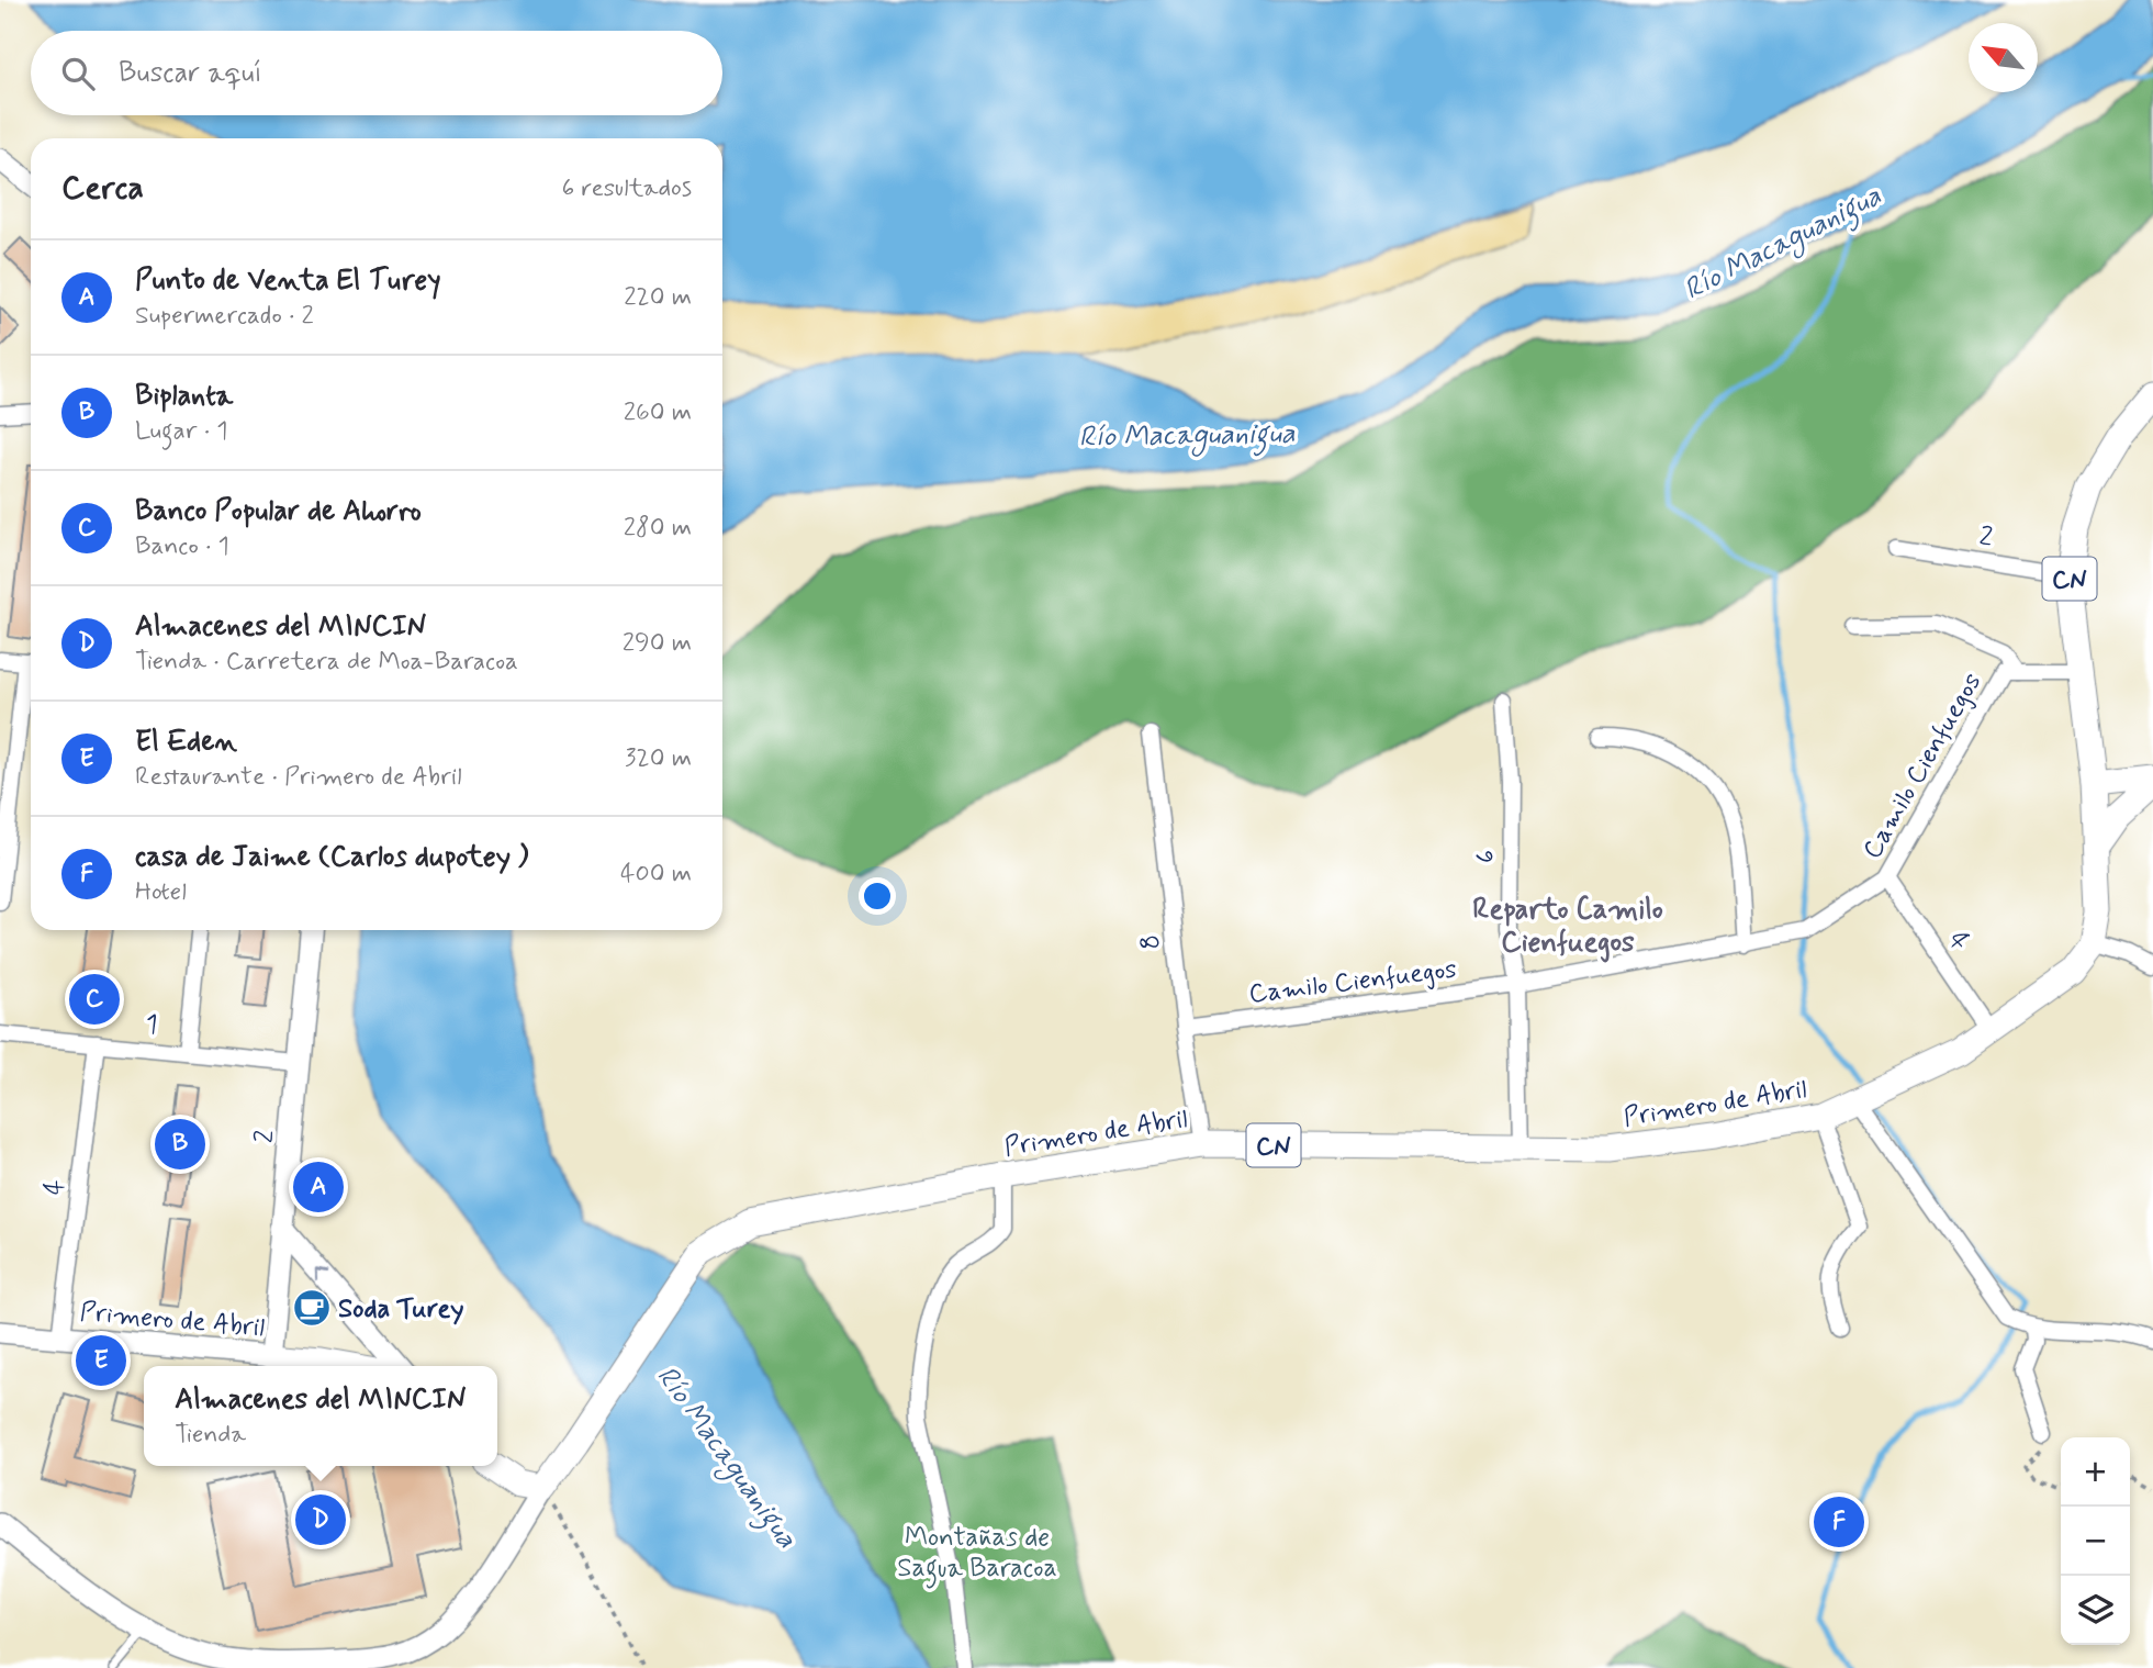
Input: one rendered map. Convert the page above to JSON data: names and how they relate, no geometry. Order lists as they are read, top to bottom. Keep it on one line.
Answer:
{"streets":{"main road":["2","CN","Primero de Abril"],"street":["Camilo Cienfuegos","6","4","8","1"]},"crossings":[["2","CN"],["2","1"],["2","Primero de Abril"],["CN","Camilo Cienfuegos"],["CN","Primero de Abril"],["Camilo Cienfuegos","6"],["Camilo Cienfuegos","4"],["Camilo Cienfuegos","8"],["6","Primero de Abril"],["4","1"],["4","Primero de Abril"],["8","Primero de Abril"]],"districts":["Reparto Camilo Cienfuegos"],"water":["Río Macaguanigua"],"parks":["Montañas de Sagua Baracoa"],"places":{"cafe":["Soda Turey"]},"north":"top left","page":{"search":"Buscar aquí","heading":["Cerca","6 resultados"],"list":[{"mark":"A","name":"Punto de Venta El Turey","note":"Supermercado · 2","value":"220 m"},{"mark":"B","name":"Biplanta","note":"Lugar · 1","value":"260 m"},{"mark":"C","name":"Banco Popular de Ahorro","note":"Banco · 1","value":"280 m"},{"mark":"D","name":"Almacenes del MINCIN","note":"Tienda · Carretera de Moa-Baracoa","value":"290 m"},{"mark":"E","name":"El Eden","note":"Restaurante · Primero de Abril","value":"320 m"},{"mark":"F","name":"casa de Jaime (Carlos dupotey )","note":"Hotel","value":"400 m"}],"pins":["C","B","A","E","D","F"],"popup":["Almacenes del MINCIN","Tienda"],"map_buttons":["+","−"]}}
